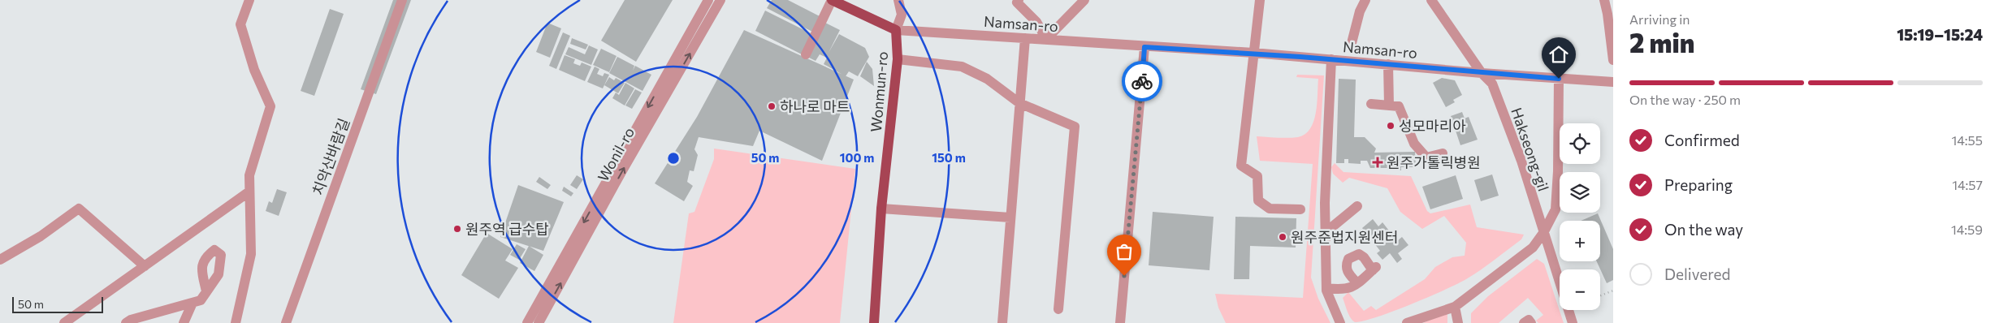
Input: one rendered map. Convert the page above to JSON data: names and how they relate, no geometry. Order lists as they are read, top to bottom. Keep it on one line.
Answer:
{"streets":{"main road":["Wonmun-ro"],"street":["Namsan-ro","Hakseong-gil","Wonil-ro","치악산바람길"]},"crossings":[["Namsan-ro","Wonmun-ro"],["Namsan-ro","Hakseong-gil"]],"places":{"other":["하나로 마트","성모마리아","원주역 급수탑","원주준법지원센터"],"health":["원주가톨릭병원"]},"scale_bar":"50 m","page":{"heading":["2 min","Arriving in","15:19–15:24"],"bar":"On the way · 250 m","list":[["Confirmed","14:55"],["Preparing","14:57"],["On the way","14:59"],"Delivered"],"map_buttons":["+","−"],"scale":"50 m"},"rings":["50 m","100 m","150 m"]}
